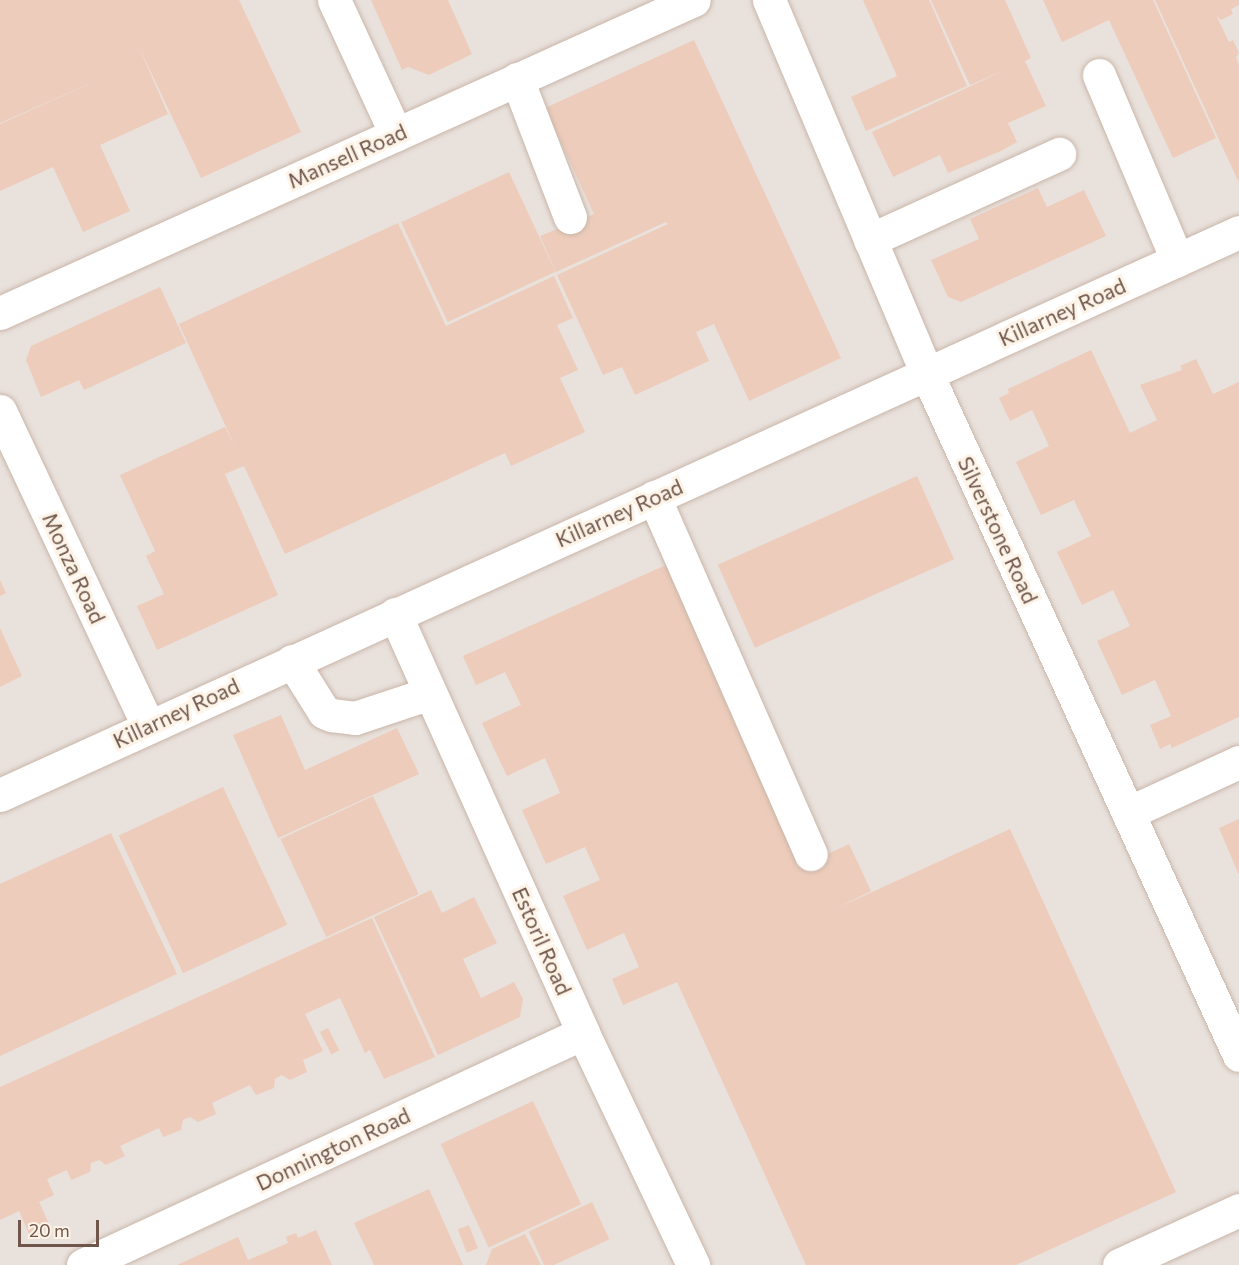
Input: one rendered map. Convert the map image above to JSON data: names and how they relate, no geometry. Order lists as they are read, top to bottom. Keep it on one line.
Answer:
{"streets":{"street":["Mansell Road","Killarney Road","Silverstone Road","Monza Road","Estoril Road","Donnington Road"]},"crossings":[["Killarney Road","Silverstone Road"],["Killarney Road","Monza Road"],["Killarney Road","Estoril Road"],["Estoril Road","Donnington Road"]],"scale_bar":"20 m"}
